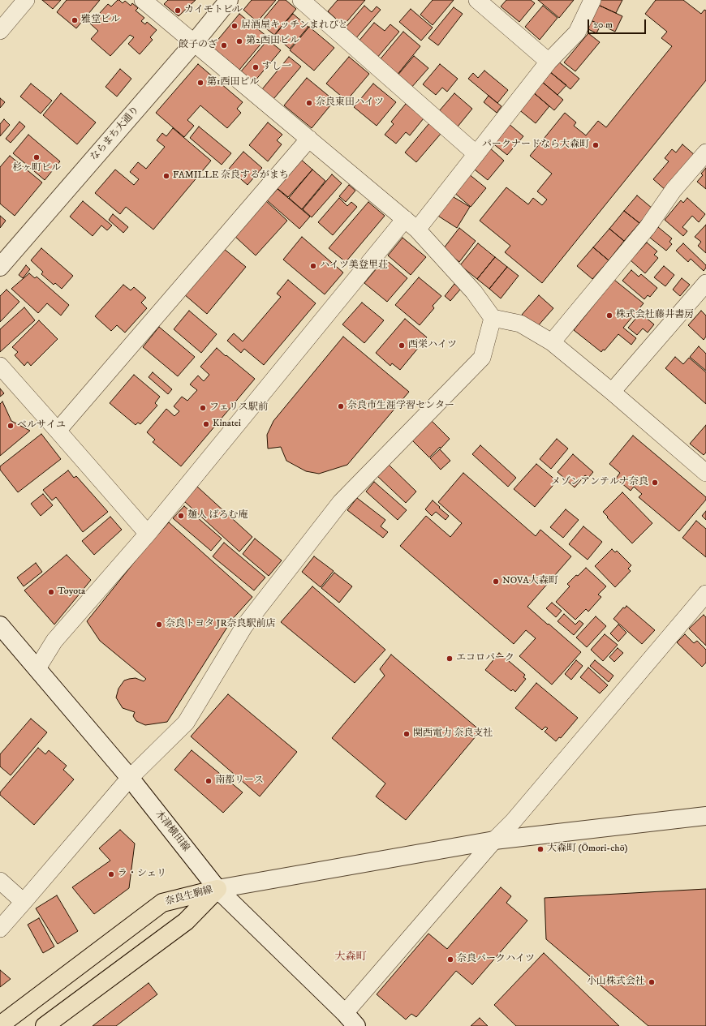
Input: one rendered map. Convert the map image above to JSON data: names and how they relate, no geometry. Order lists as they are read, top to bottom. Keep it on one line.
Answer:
{"streets":{"main road":["奈良生駒線"],"street":["ならまち大通り","木津横田線"]},"crossings":[["木津横田線","奈良生駒線"]],"districts":["大森町"],"places":["カイモトビル","雅堂ビル","居酒屋キッチンまれびと","第2西田ビル","餃子のざ","すし一","第1西田ビル","奈良東田ハイツ","パークナードなら大森町","杉ヶ町ビル","FAMILLE 奈良するがまち","ハイツ美登里荘","株式会社藤井書房","西栄ハイツ","奈良市生涯学習センター","フェリス駅前","Kinatei","ベルサイユ","メゾンアンテルナ奈良","麺人 ばろむ庵","NOVA大森町","Toyota","奈良トヨタ JR奈良駅前店","エコロパーク","関西電力 奈良支社","南都リース","大森町 (Ōmori-chō)","ラ・シェリ","奈良パークハイツ","小山株式会社"],"scale_bar":"20 m"}
